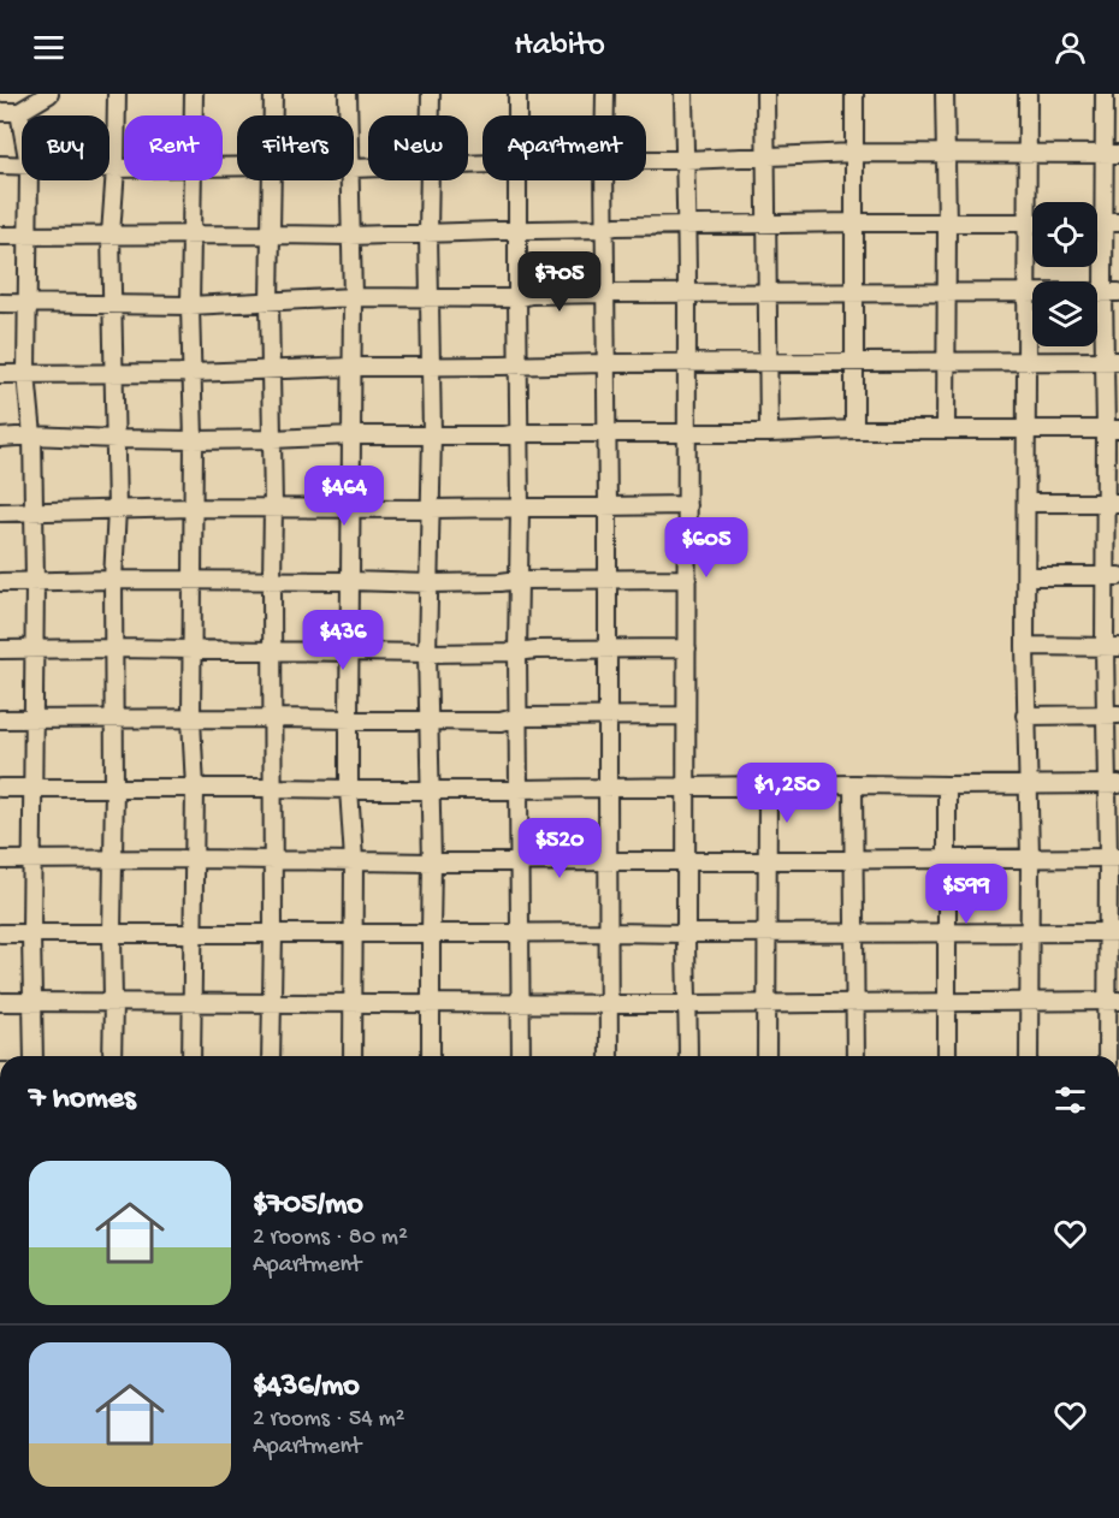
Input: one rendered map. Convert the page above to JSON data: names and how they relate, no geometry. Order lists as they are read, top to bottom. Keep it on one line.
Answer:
{"page":{"header":"Habito","chip":["Buy","Rent","Filters","New","Apartment"],"price":["$705","$464","$605","$436","$1,250","$520","$599"],"heading":"7 homes","list":[{"name":"$705/mo","note":"2 rooms · 80 m² · Apartment"},{"name":"$436/mo","note":"2 rooms · 54 m² · Apartment"}]}}
